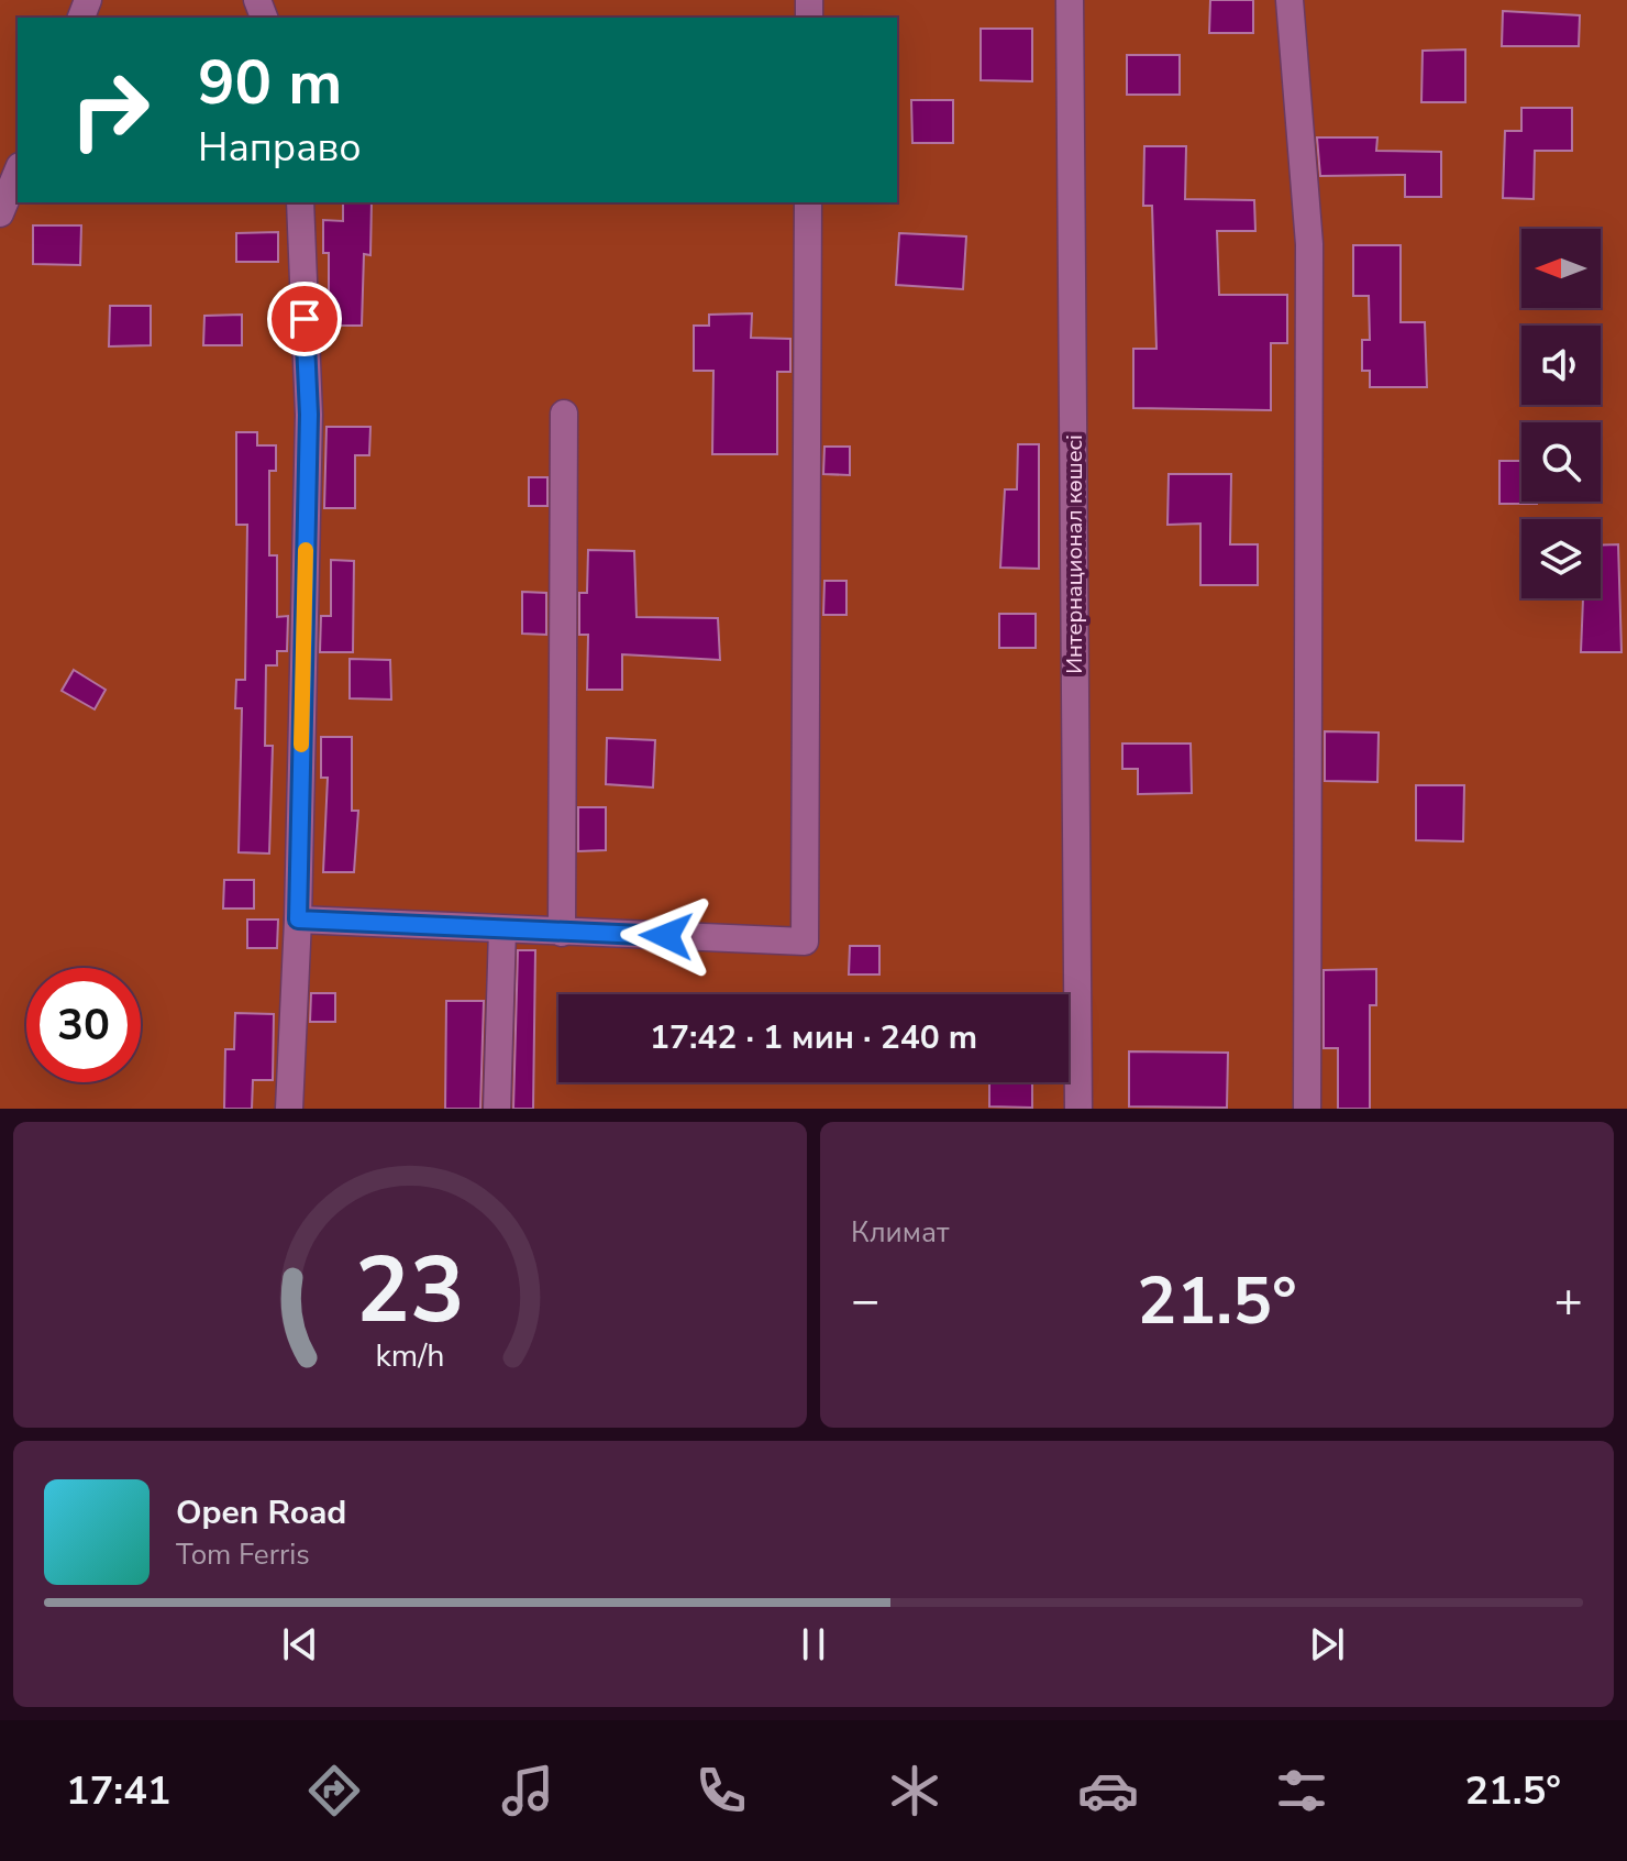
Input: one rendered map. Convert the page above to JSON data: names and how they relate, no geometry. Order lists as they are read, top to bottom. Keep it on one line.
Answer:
{"streets":{"street":["Интернационал көшесі"]},"north":"left","page":{"turn":["90 m","Направо"],"limit":"30","trip":"17:42 · 1 мин · 240 m","tile":"Климат","heat":["−","21.5°","+"],"song":["Open Road","Tom Ferris"],"tabs":["17:41","21.5°"],"gauge":["23","km/h"]}}
